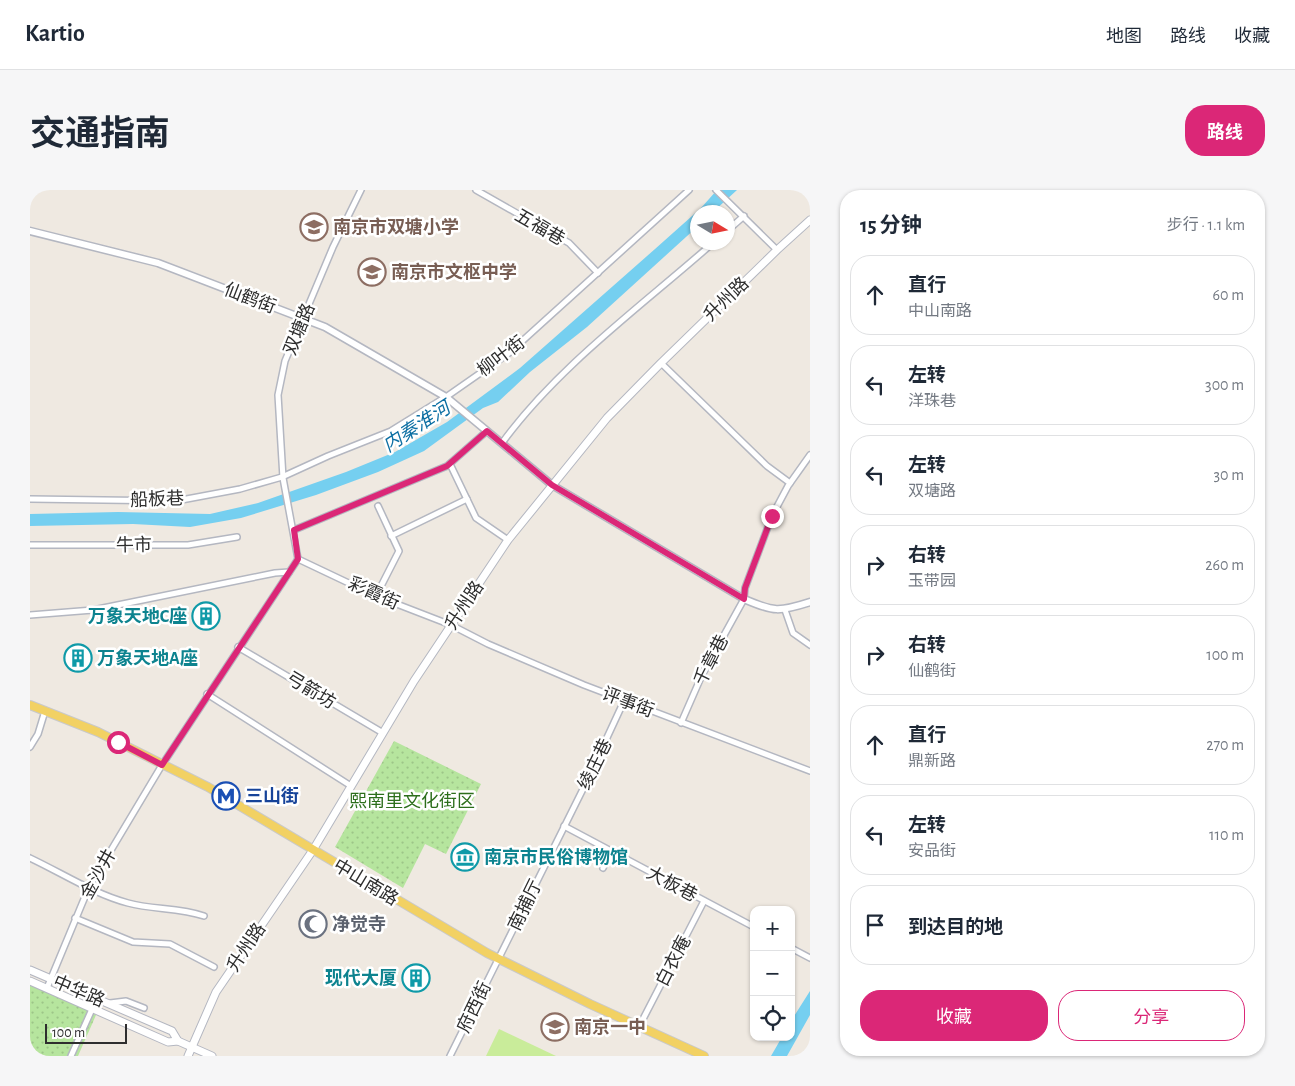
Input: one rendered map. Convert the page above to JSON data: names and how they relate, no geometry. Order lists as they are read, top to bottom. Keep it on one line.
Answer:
{"streets":{"main road":["升州路","中山南路","中华路"],"street":["五福巷","仙鹤街","双塘路","柳叶街","船板巷","牛市","彩霞街","千章巷","弓箭坊","评事街","绫庄巷","金沙井","大板巷","南捕厅","白衣庵","府西街"]},"crossings":[["五福巷","柳叶街"],["仙鹤街","双塘路"],["仙鹤街","柳叶街"],["升州路","彩霞街"],["升州路","弓箭坊"],["升州路","评事街"],["升州路","中山南路"],["升州路","中华路"],["双塘路","柳叶街"],["双塘路","船板巷"],["柳叶街","船板巷"],["彩霞街","评事街"],["彩霞街","金沙井"],["千章巷","评事街"],["弓箭坊","金沙井"],["评事街","绫庄巷"],["绫庄巷","大板巷"],["绫庄巷","南捕厅"],["金沙井","中山南路"],["金沙井","中华路"],["中山南路","南捕厅"],["中山南路","府西街"],["大板巷","南捕厅"],["大板巷","白衣庵"],["南捕厅","府西街"]],"water":["内秦淮河"],"parks":["熙南里文化街区"],"places":{"school or university":["南京市双塘小学","南京市文枢中学","南京一中"],"building":["万象天地C座","万象天地A座","现代大厦"],"metro station":["三山街"],"museum":["南京市民俗博物馆"],"mosque":["净觉寺"]},"scale_bar":"100 m","north":"right","page":{"header":"Kartio","nav":["地图","路线","收藏"],"title":"交通指南","buttons":["路线",["收藏","分享"]],"heading":["15 分钟","步行 · 1.1 km"],"list":[["直行","中山南路","60 m"],["左转","洋珠巷","300 m"],["左转","双塘路","30 m"],["右转","玉带园","260 m"],["右转","仙鹤街","100 m"],["直行","鼎新路","270 m"],["左转","安品街","110 m"],"到达目的地"],"map_buttons":["+","−"],"scale":"100 m"}}
